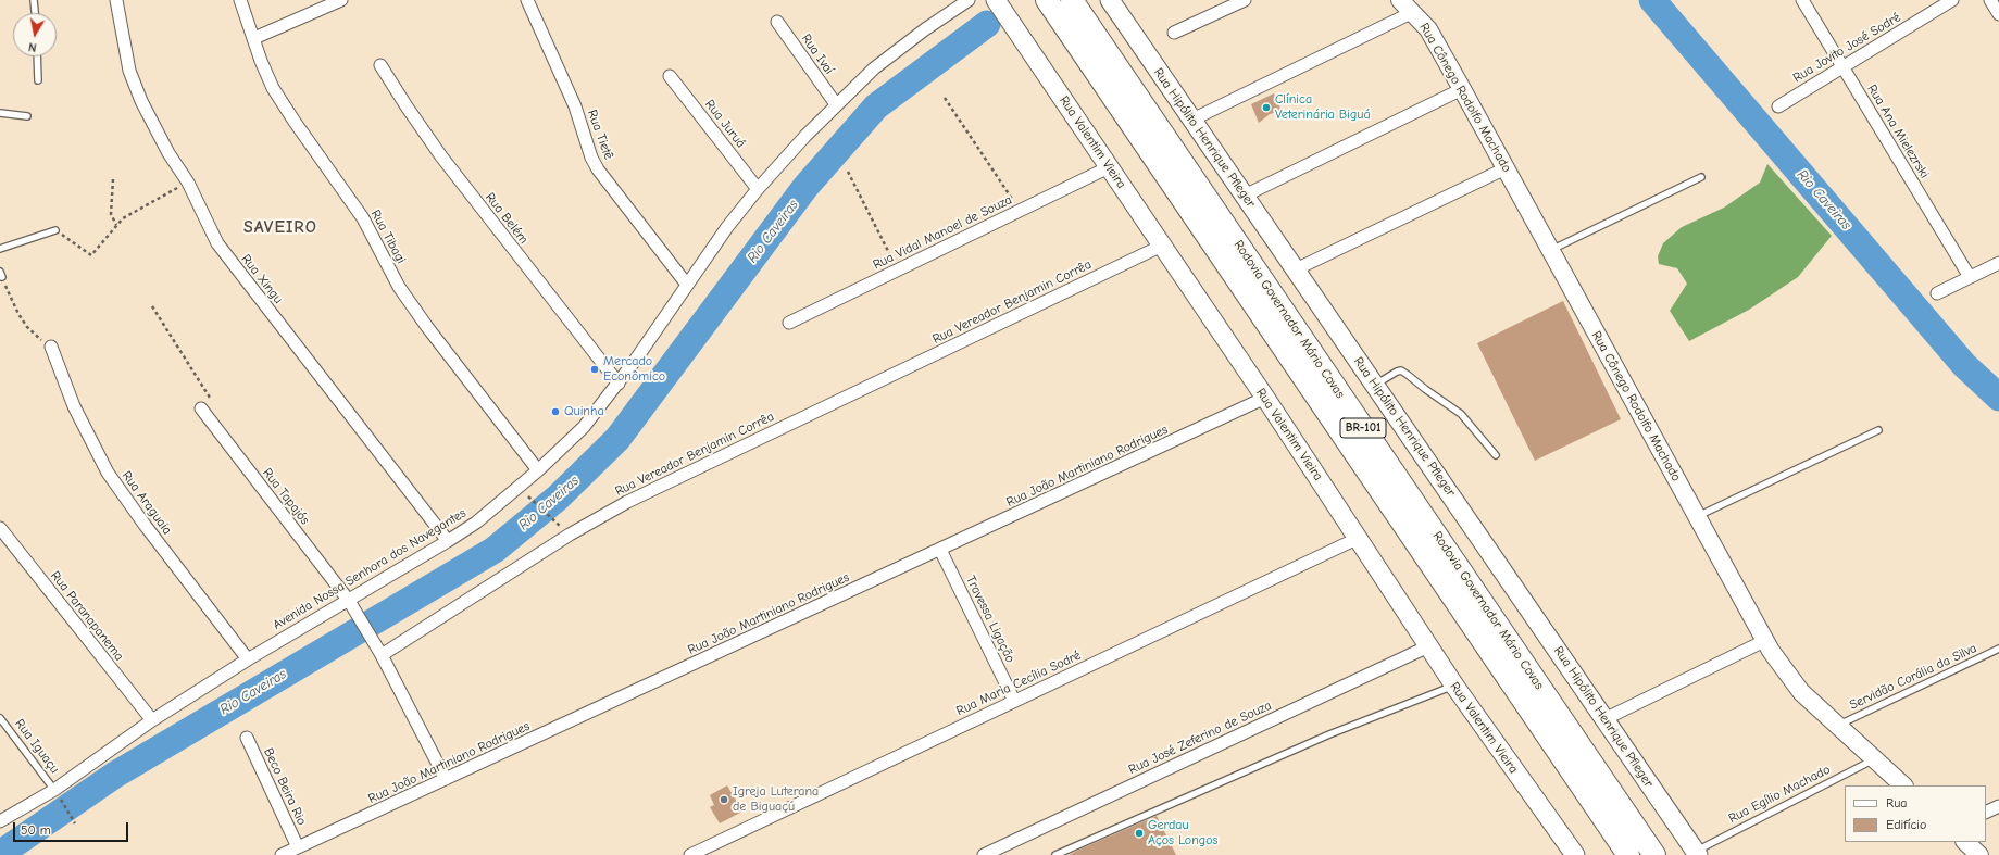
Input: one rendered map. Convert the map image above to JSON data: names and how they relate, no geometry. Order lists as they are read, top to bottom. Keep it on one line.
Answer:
{"streets":{"highway":["Rodovia Governador Mário Covas","BR-101"],"main road":["Rua Cônego Rodolfo Machado","Rua Hipólito Henrique Pfleger","Rua Valentim Vieira"],"street":["Rua Jovito José Sodré","Rua Ivaí","Rua Juruá","Rua Ana Mielezrski","Rua Tietê","Rua Belém","Rua Vidal Manoel de Souza","Rua Tibagi","Rua Xingu","Rua Vereador Benjamin Corrêa","Rua João Martiniano Rodrigues","Rua Tapajós","Rua Araguaia","Avenida Nossa Senhora dos Navegantes","Rua Paranapanema","Travessa Ligação","Rua Maria Cecília Sodré","Rua José Zeferino de Souza","Beco Beira Rio"],"lane":["Servidão Corália da Silva","Rua Iguaçu","Rua Egílio Machado"]},"crossings":[["Rua Jovito José Sodré","Rua Ana Mielezrski"],["Rua Ivaí","Avenida Nossa Senhora dos Navegantes"],["Rua Cônego Rodolfo Machado","Servidão Corália da Silva"],["Rua Cônego Rodolfo Machado","Rua Egílio Machado"],["Rua Juruá","Avenida Nossa Senhora dos Navegantes"],["Rua Tietê","Avenida Nossa Senhora dos Navegantes"],["Rua Hipólito Henrique Pfleger","Rua Egílio Machado"],["Rua Valentim Vieira","Rua Vidal Manoel de Souza"],["Rua Valentim Vieira","Rua Vereador Benjamin Corrêa"],["Rua Valentim Vieira","Rua João Martiniano Rodrigues"],["Rua Valentim Vieira","Rua Maria Cecília Sodré"],["Rua Valentim Vieira","Rua José Zeferino de Souza"],["Rua Belém","Avenida Nossa Senhora dos Navegantes"],["Rua Tibagi","Avenida Nossa Senhora dos Navegantes"],["Rua Xingu","Avenida Nossa Senhora dos Navegantes"],["Rua Vereador Benjamin Corrêa","Rua Tapajós"],["Rua João Martiniano Rodrigues","Travessa Ligação"],["Rua João Martiniano Rodrigues","Beco Beira Rio"],["Rua Tapajós","Avenida Nossa Senhora dos Navegantes"],["Rua Araguaia","Avenida Nossa Senhora dos Navegantes"],["Avenida Nossa Senhora dos Navegantes","Rua Paranapanema"],["Avenida Nossa Senhora dos Navegantes","Rua Iguaçu"],["Travessa Ligação","Rua Maria Cecília Sodré"]],"districts":["SAVEIRO"],"water":["Rio Caveiras"],"places":["Clínica Veterinária Biguá","Mercado Econômico","Quinha","Igreja Luterana de Biguaçú","Gerdau Aços Longos"],"legend":["Rua","Edifício"],"scale_bar":"50 m","north":"bottom"}
